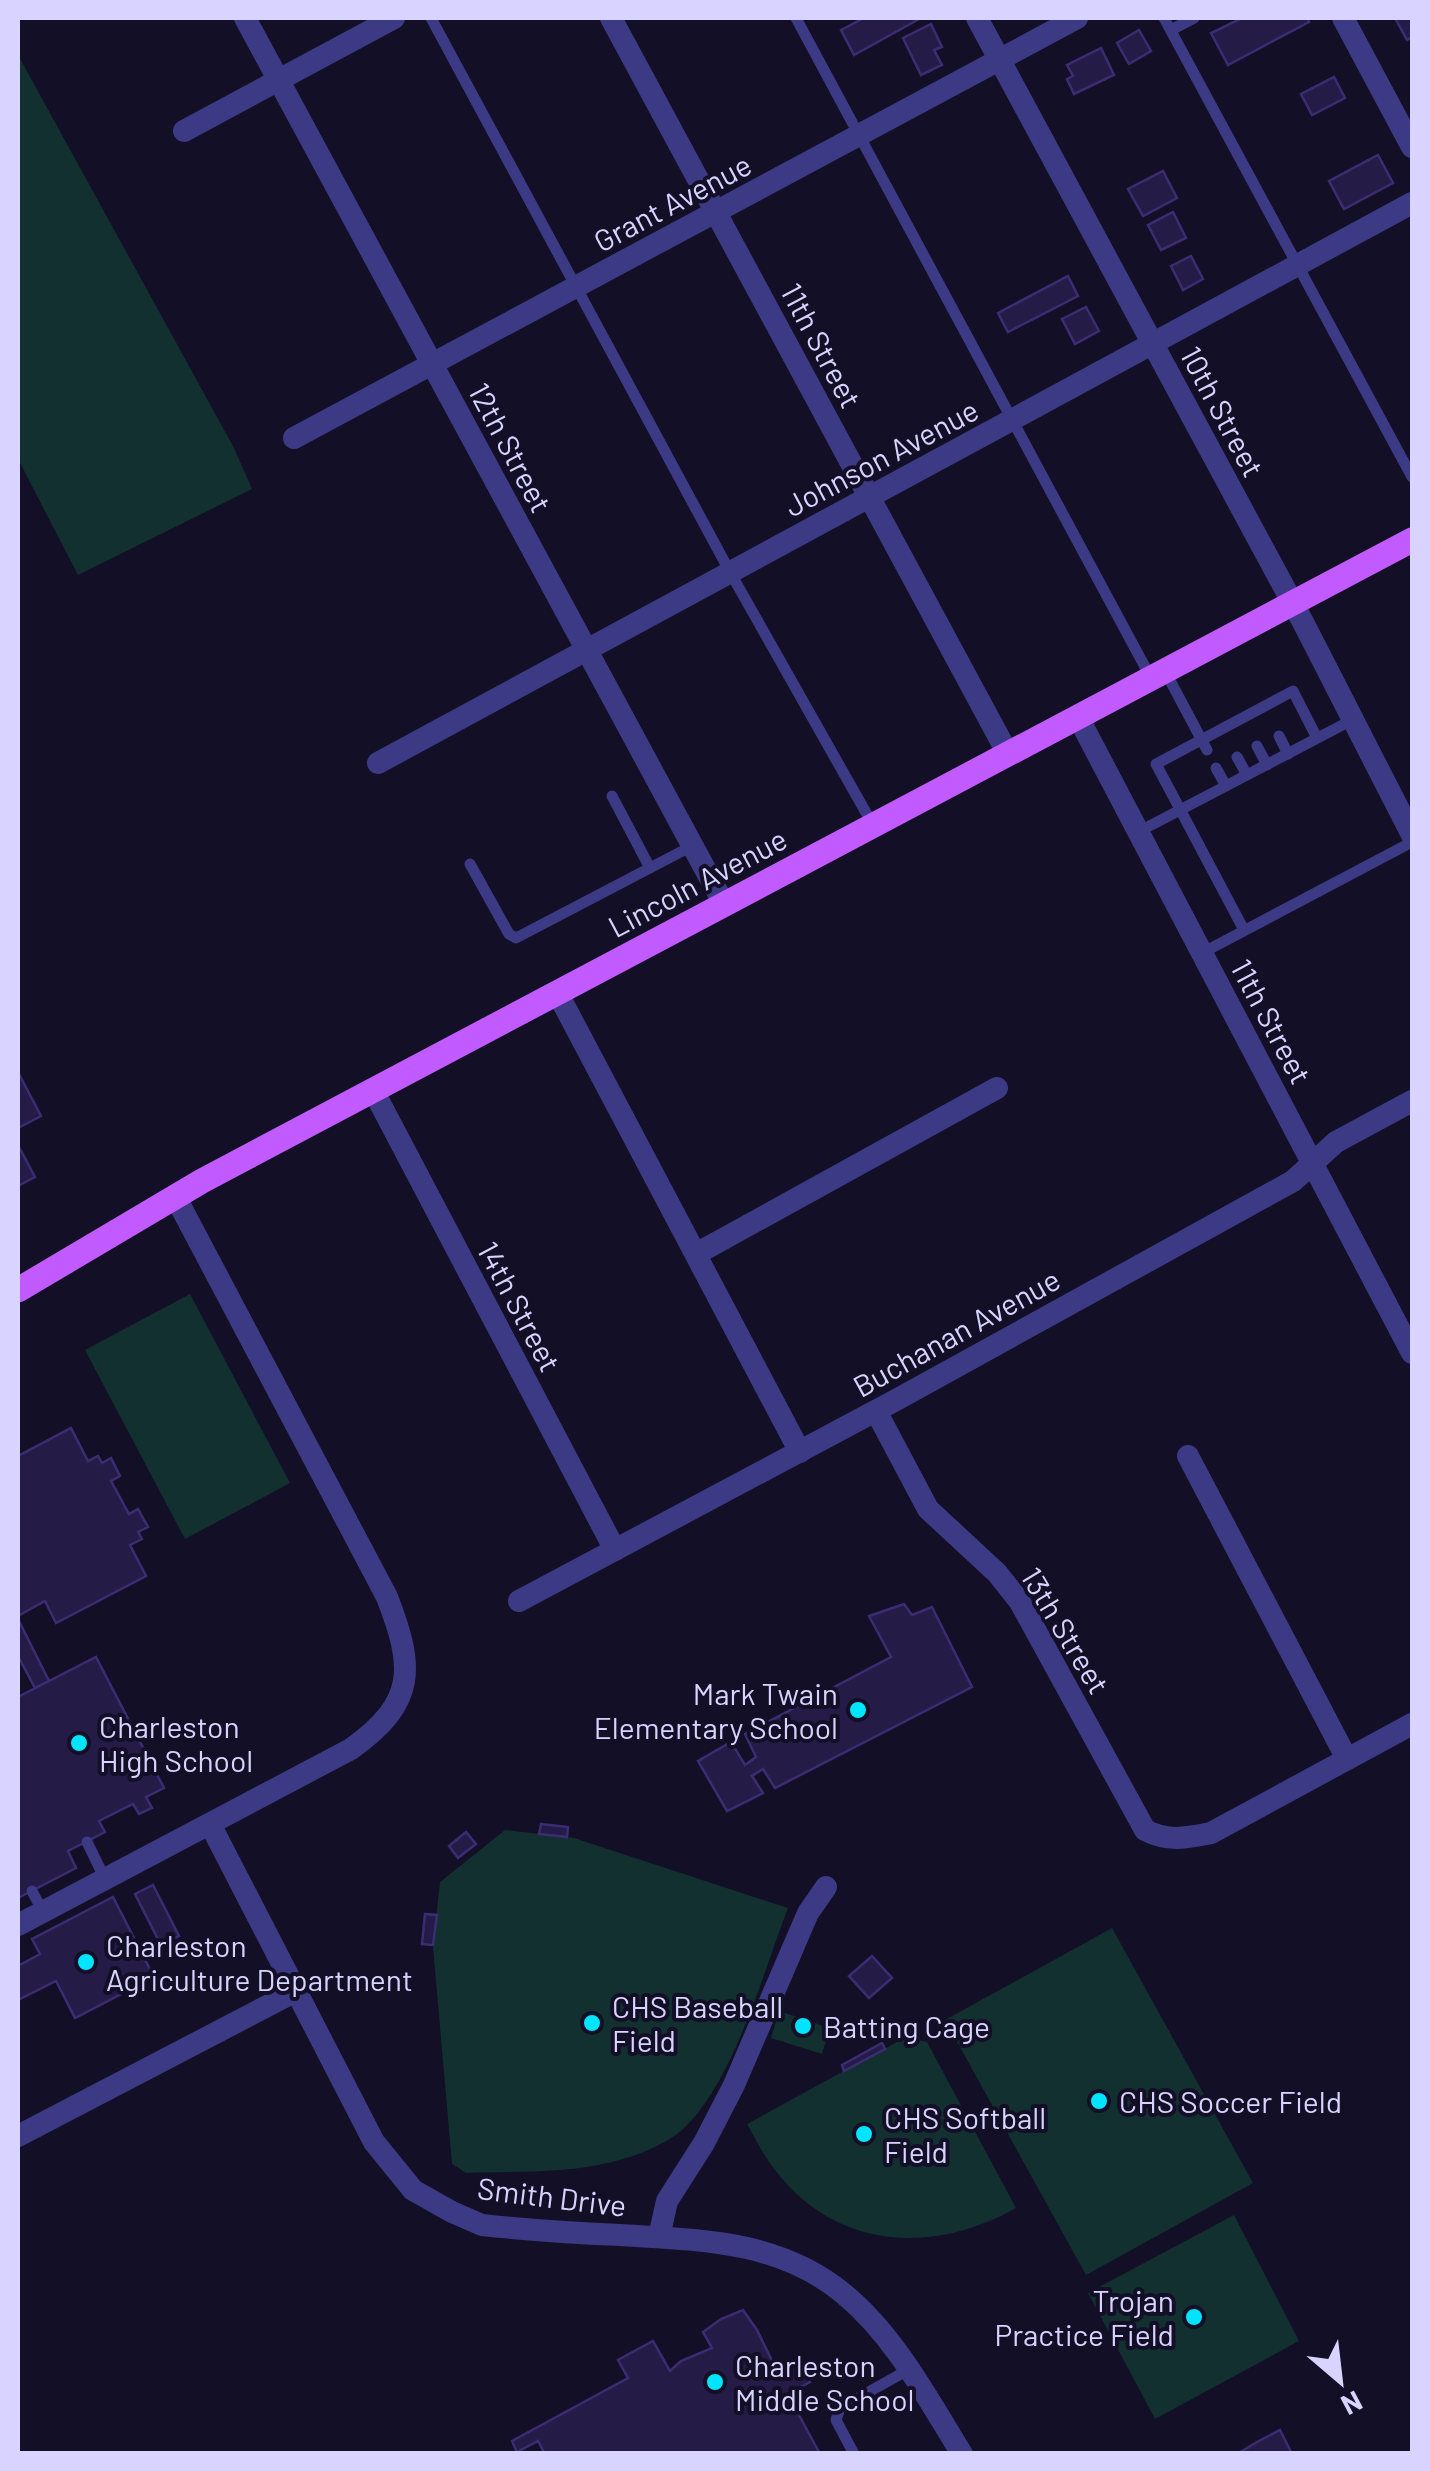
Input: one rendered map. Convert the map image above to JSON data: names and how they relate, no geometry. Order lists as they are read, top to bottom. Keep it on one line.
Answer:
{"streets":{"main road":["Lincoln Avenue"],"street":["Grant Avenue","11th Street","10th Street","12th Street","Johnson Avenue","14th Street","Buchanan Avenue","13th Street","Smith Drive"]},"crossings":[["Grant Avenue","11th Street"],["Grant Avenue","10th Street"],["Grant Avenue","12th Street"],["11th Street","Johnson Avenue"],["11th Street","Lincoln Avenue"],["11th Street","Buchanan Avenue"],["10th Street","Johnson Avenue"],["10th Street","Lincoln Avenue"],["12th Street","Johnson Avenue"],["12th Street","Lincoln Avenue"],["Lincoln Avenue","14th Street"],["14th Street","Buchanan Avenue"],["Buchanan Avenue","13th Street"]],"places":["Mark Twain Elementary School","Charleston High School","Charleston Agriculture Department","CHS Baseball Field","Batting Cage","CHS Soccer Field","CHS Softball Field","Trojan Practice Field","Charleston Middle School"],"north":"bottom right"}
